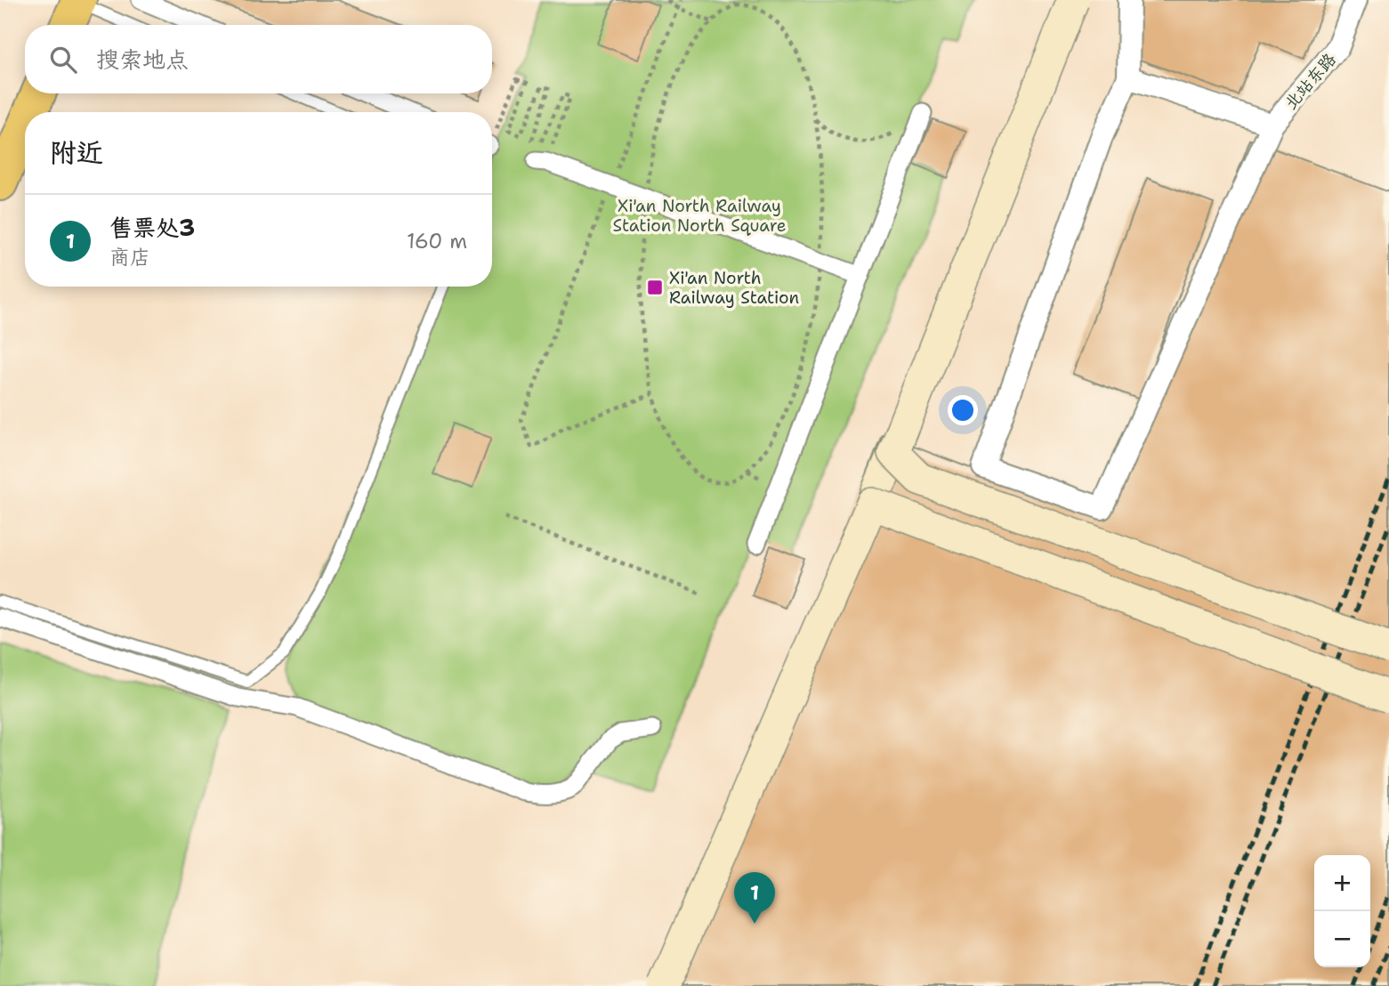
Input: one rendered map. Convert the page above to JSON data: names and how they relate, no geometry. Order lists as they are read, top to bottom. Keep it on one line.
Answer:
{"streets":{"street":["北站东路"]},"parks":["Xi'an North Railway Station North Square"],"places":{"transit":["Xi'an North Railway Station"]},"page":{"search":"搜索地点","heading":"附近","list":[{"mark":"1","name":"售票处3","note":"商店","value":"160 m"}],"map_buttons":["+","−"],"pins":"1"}}
